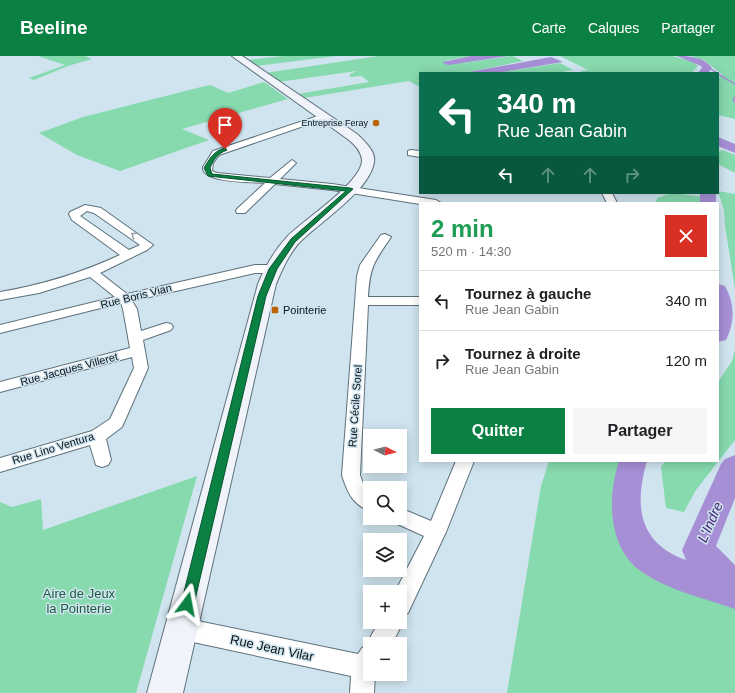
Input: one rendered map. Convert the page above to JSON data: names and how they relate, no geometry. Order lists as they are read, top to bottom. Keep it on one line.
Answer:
{"streets":{"street":["Rue Boris Vian","Rue Jacques Villeret","Rue Cécile Sorel","Rue Lino Ventura","Rue Jean Vilar"]},"crossings":[["Rue Boris Vian","Rue Lino Ventura"],["Rue Jacques Villeret","Rue Lino Ventura"]],"water":["L'Indre"],"parks":["Aire de Jeux la Pointerie"],"places":{"other":["Entreprise Feray"],"transit":["Pointerie"]},"north":"right","page":{"header":"Beeline","nav":["Carte","Calques","Partager"],"turn":["340 m","Rue Jean Gabin"],"heading":["2 min","520 m · 14:30"],"list":[{"name":"Tournez à gauche","note":"Rue Jean Gabin","value":"340 m"},{"name":"Tournez à droite","note":"Rue Jean Gabin","value":"120 m"}],"buttons":["Quitter","Partager"],"map_buttons":["+","−"]}}
